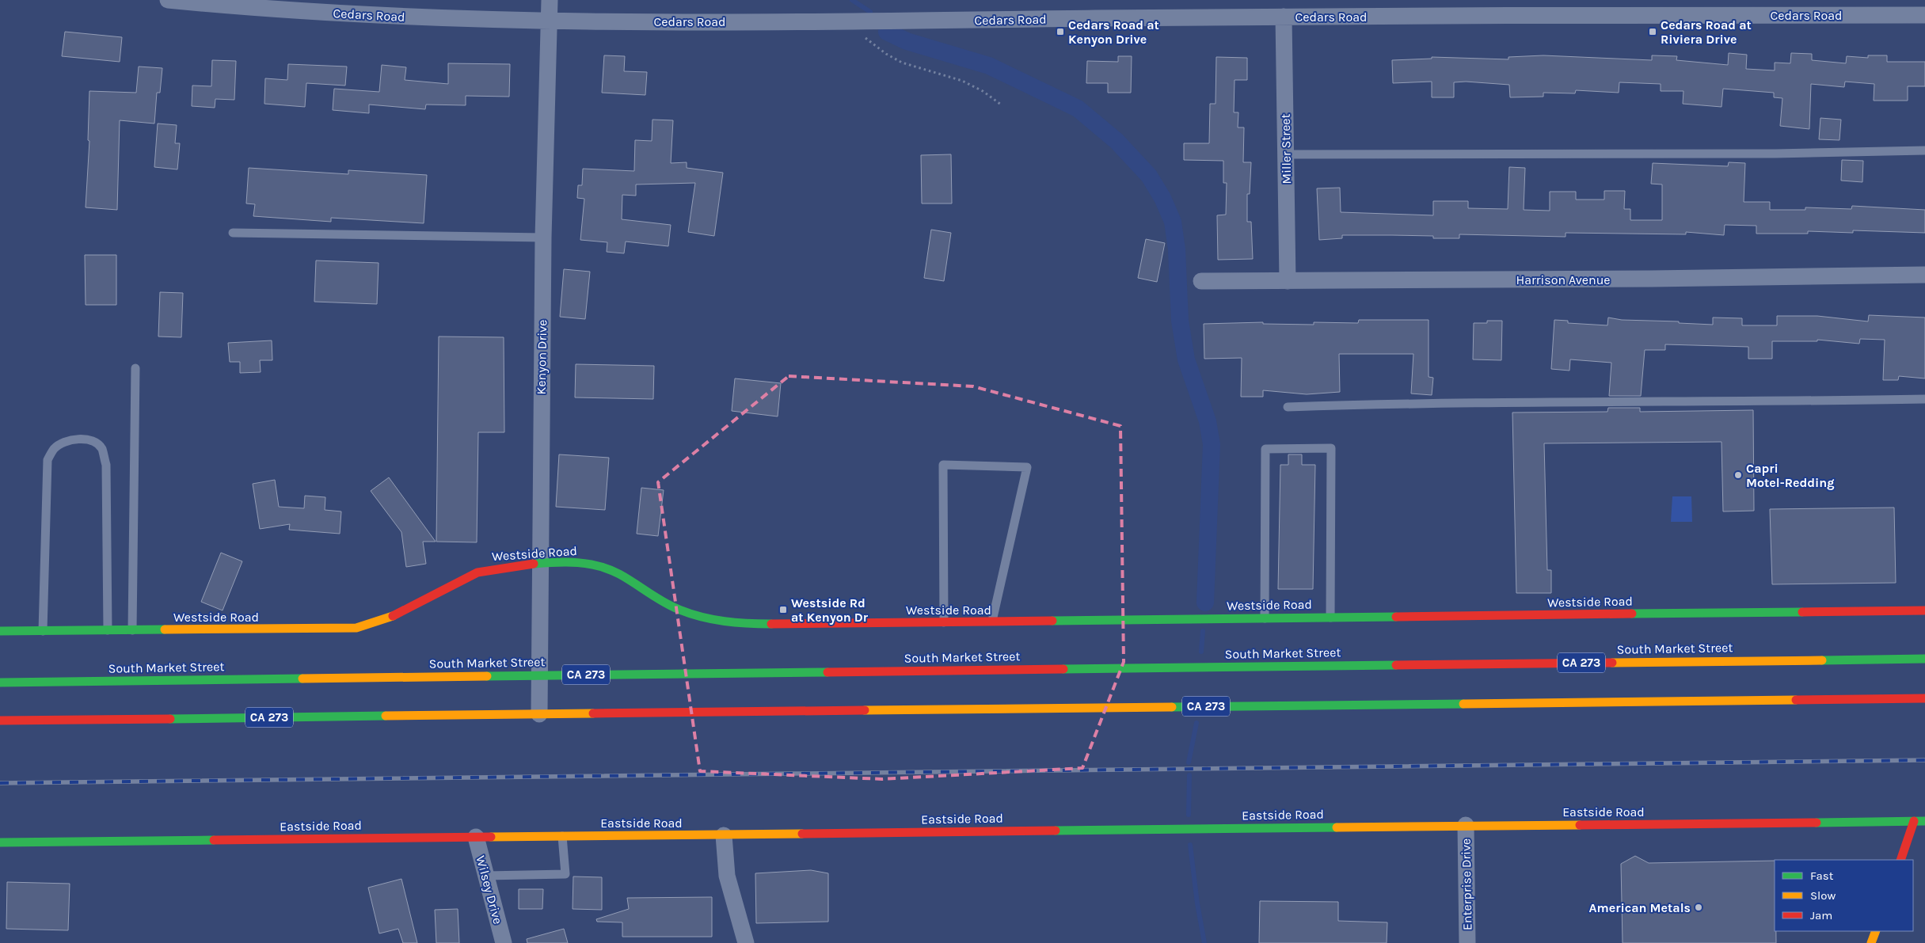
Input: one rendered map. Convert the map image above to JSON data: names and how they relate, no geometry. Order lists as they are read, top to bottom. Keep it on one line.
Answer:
{"streets":{"street":["Cedars Road","Miller Street","Harrison Avenue","Kenyon Drive","Westside Road","South Market Street","CA 273","Eastside Road","Enterprise Drive","Wilsey Drive"]},"crossings":[["Cedars Road","Miller Street"],["Cedars Road","Kenyon Drive"],["Miller Street","Harrison Avenue"],["Kenyon Drive","Westside Road"],["Kenyon Drive","South Market Street"],["Kenyon Drive","CA 273"],["Eastside Road","Enterprise Drive"],["Eastside Road","Wilsey Drive"]],"places":{"transit":["Cedars Road at Kenyon Drive","Cedars Road at Riviera Drive","Westside Rd at Kenyon Dr"],"other":["Capri Motel-Redding","American Metals"]},"legend":["Fast","Slow","Jam"]}
